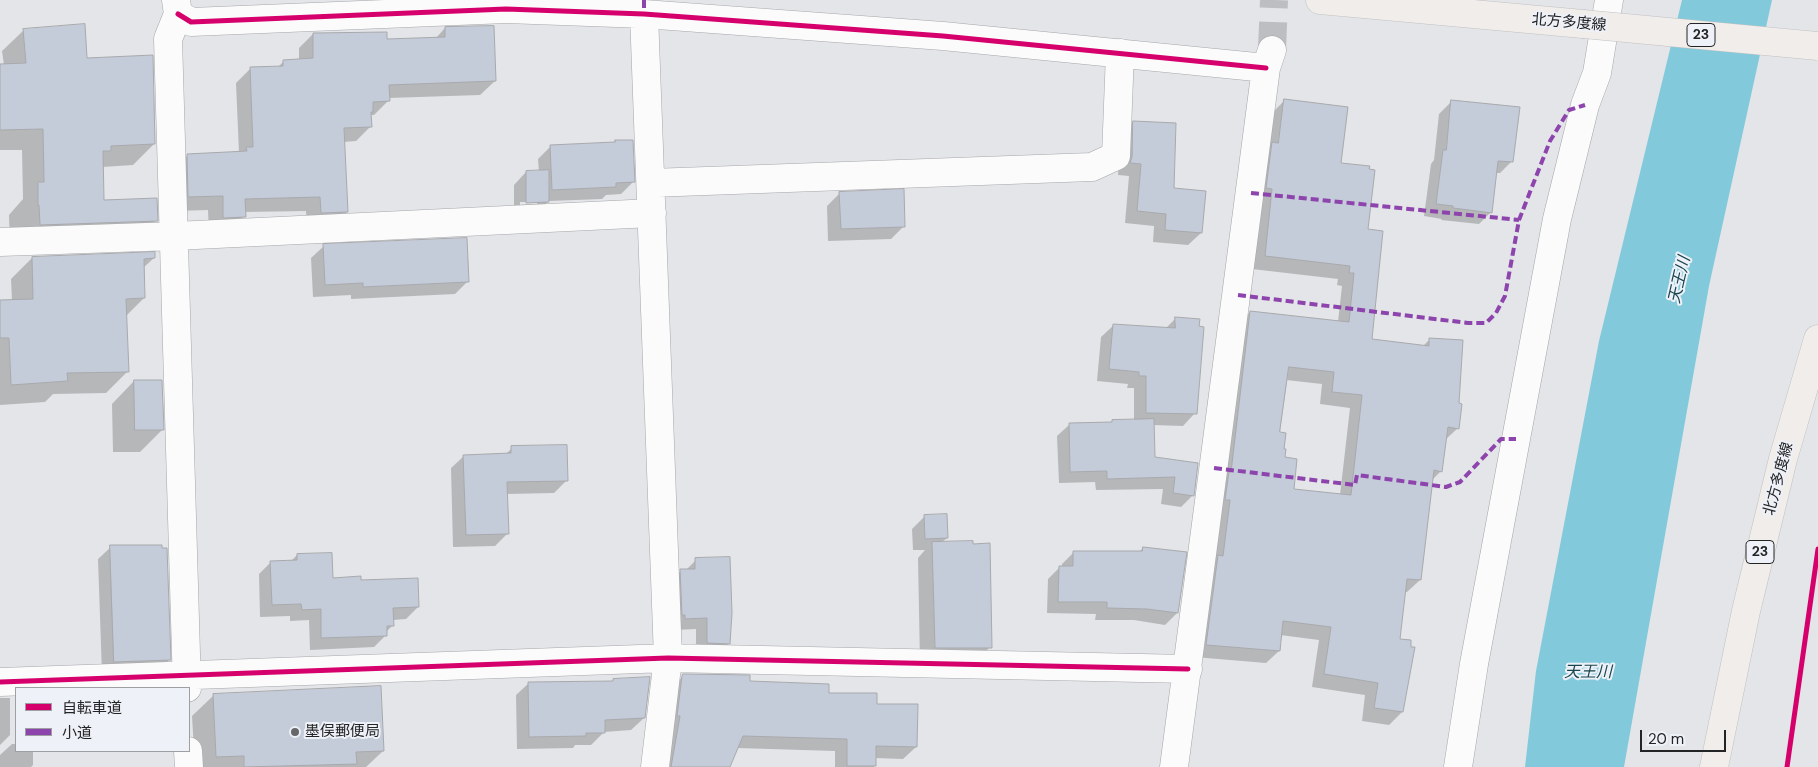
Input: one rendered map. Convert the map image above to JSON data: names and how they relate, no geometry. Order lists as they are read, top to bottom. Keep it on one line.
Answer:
{"streets":{"main road":["北方多度線","23"]},"water":["天王川"],"places":["墨俣郵便局"],"legend":["自転車道","小道"],"scale_bar":"20 m"}
